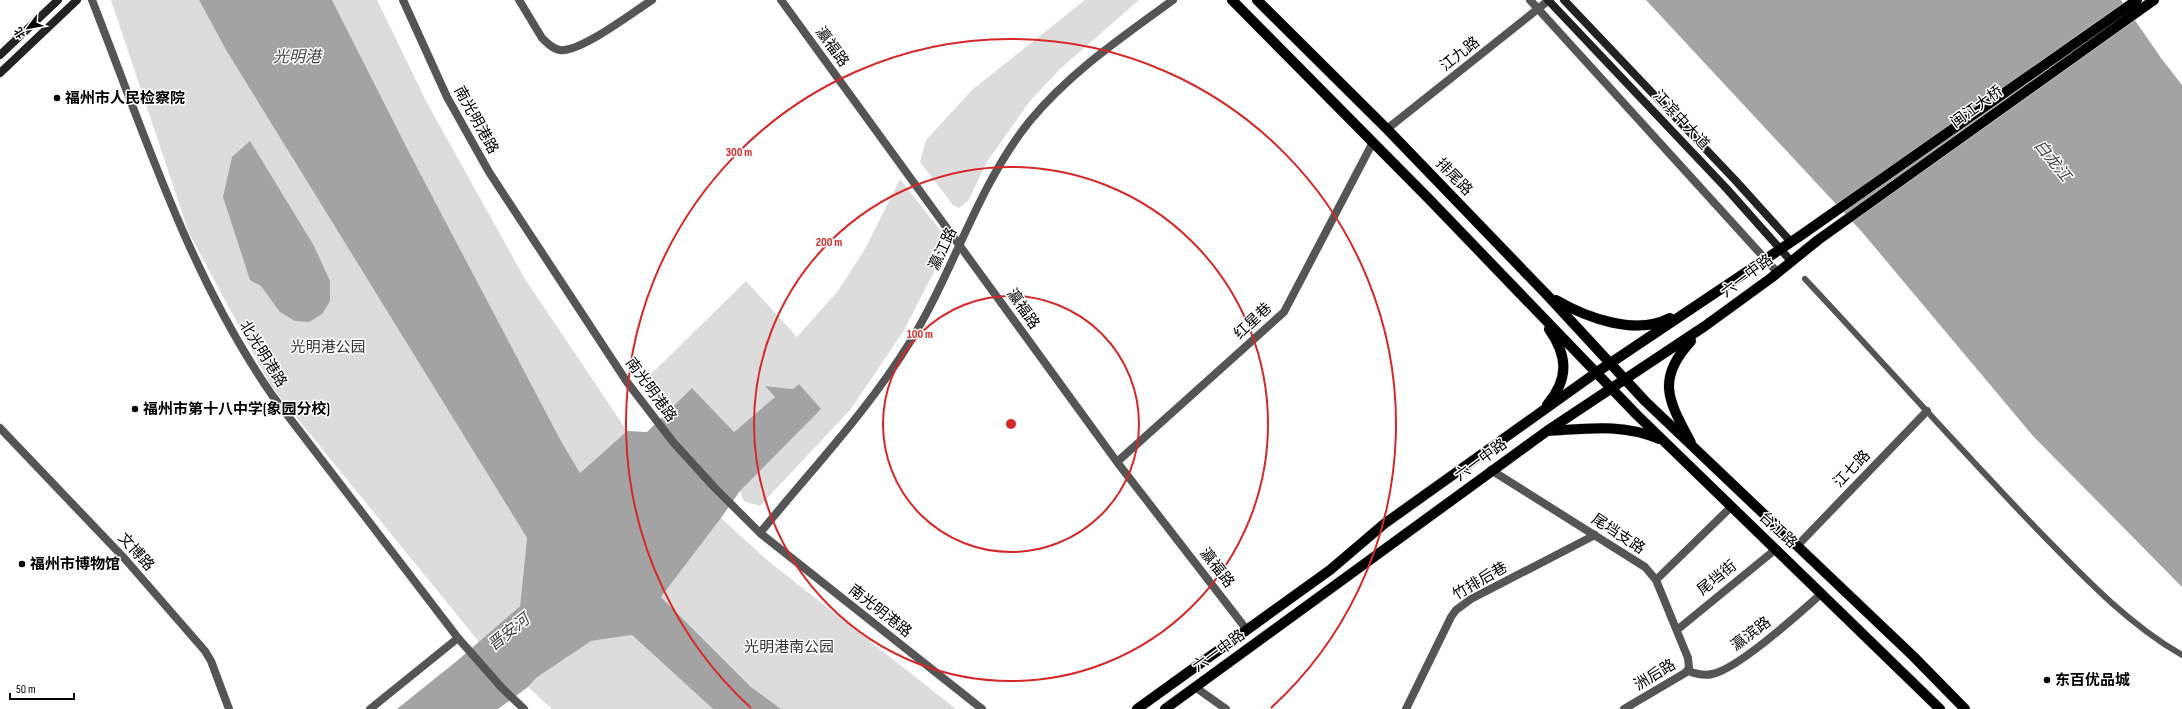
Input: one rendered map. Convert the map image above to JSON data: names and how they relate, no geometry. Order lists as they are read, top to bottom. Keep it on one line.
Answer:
{"streets":{"main road":["闽江大桥","江滨中大道","排尾路","六一中路","台江路"],"street":["瀛福路","江九路","南光明港路","瀛江路","红星巷","北光明港路","江七路","尾垱支路","文博路","尾垱街","竹排后巷","瀛滨路","洲后路"]},"crossings":[["瀛福路","瀛江路"],["瀛福路","六一中路"],["瀛福路","红星巷"],["江九路","江滨中大道"],["江九路","排尾路"],["闽江大桥","江滨中大道"],["闽江大桥","六一中路"],["南光明港路","瀛江路"],["江滨中大道","六一中路"],["排尾路","六一中路"],["排尾路","台江路"],["六一中路","台江路"],["六一中路","尾垱支路"],["江七路","台江路"],["台江路","尾垱街"],["台江路","瀛滨路"],["尾垱支路","尾垱街"],["尾垱支路","竹排后巷"],["尾垱支路","洲后路"],["瀛滨路","洲后路"]],"water":["光明港","白龙江","晋安河"],"parks":["光明港公园","光明港南公园"],"places":["福州市人民检察院","福州市第十八中学(象园分校)","福州市博物馆","东百优品城"],"scale_bar":"50 m","north":"bottom left","rings":["300 m","200 m","100 m"]}
